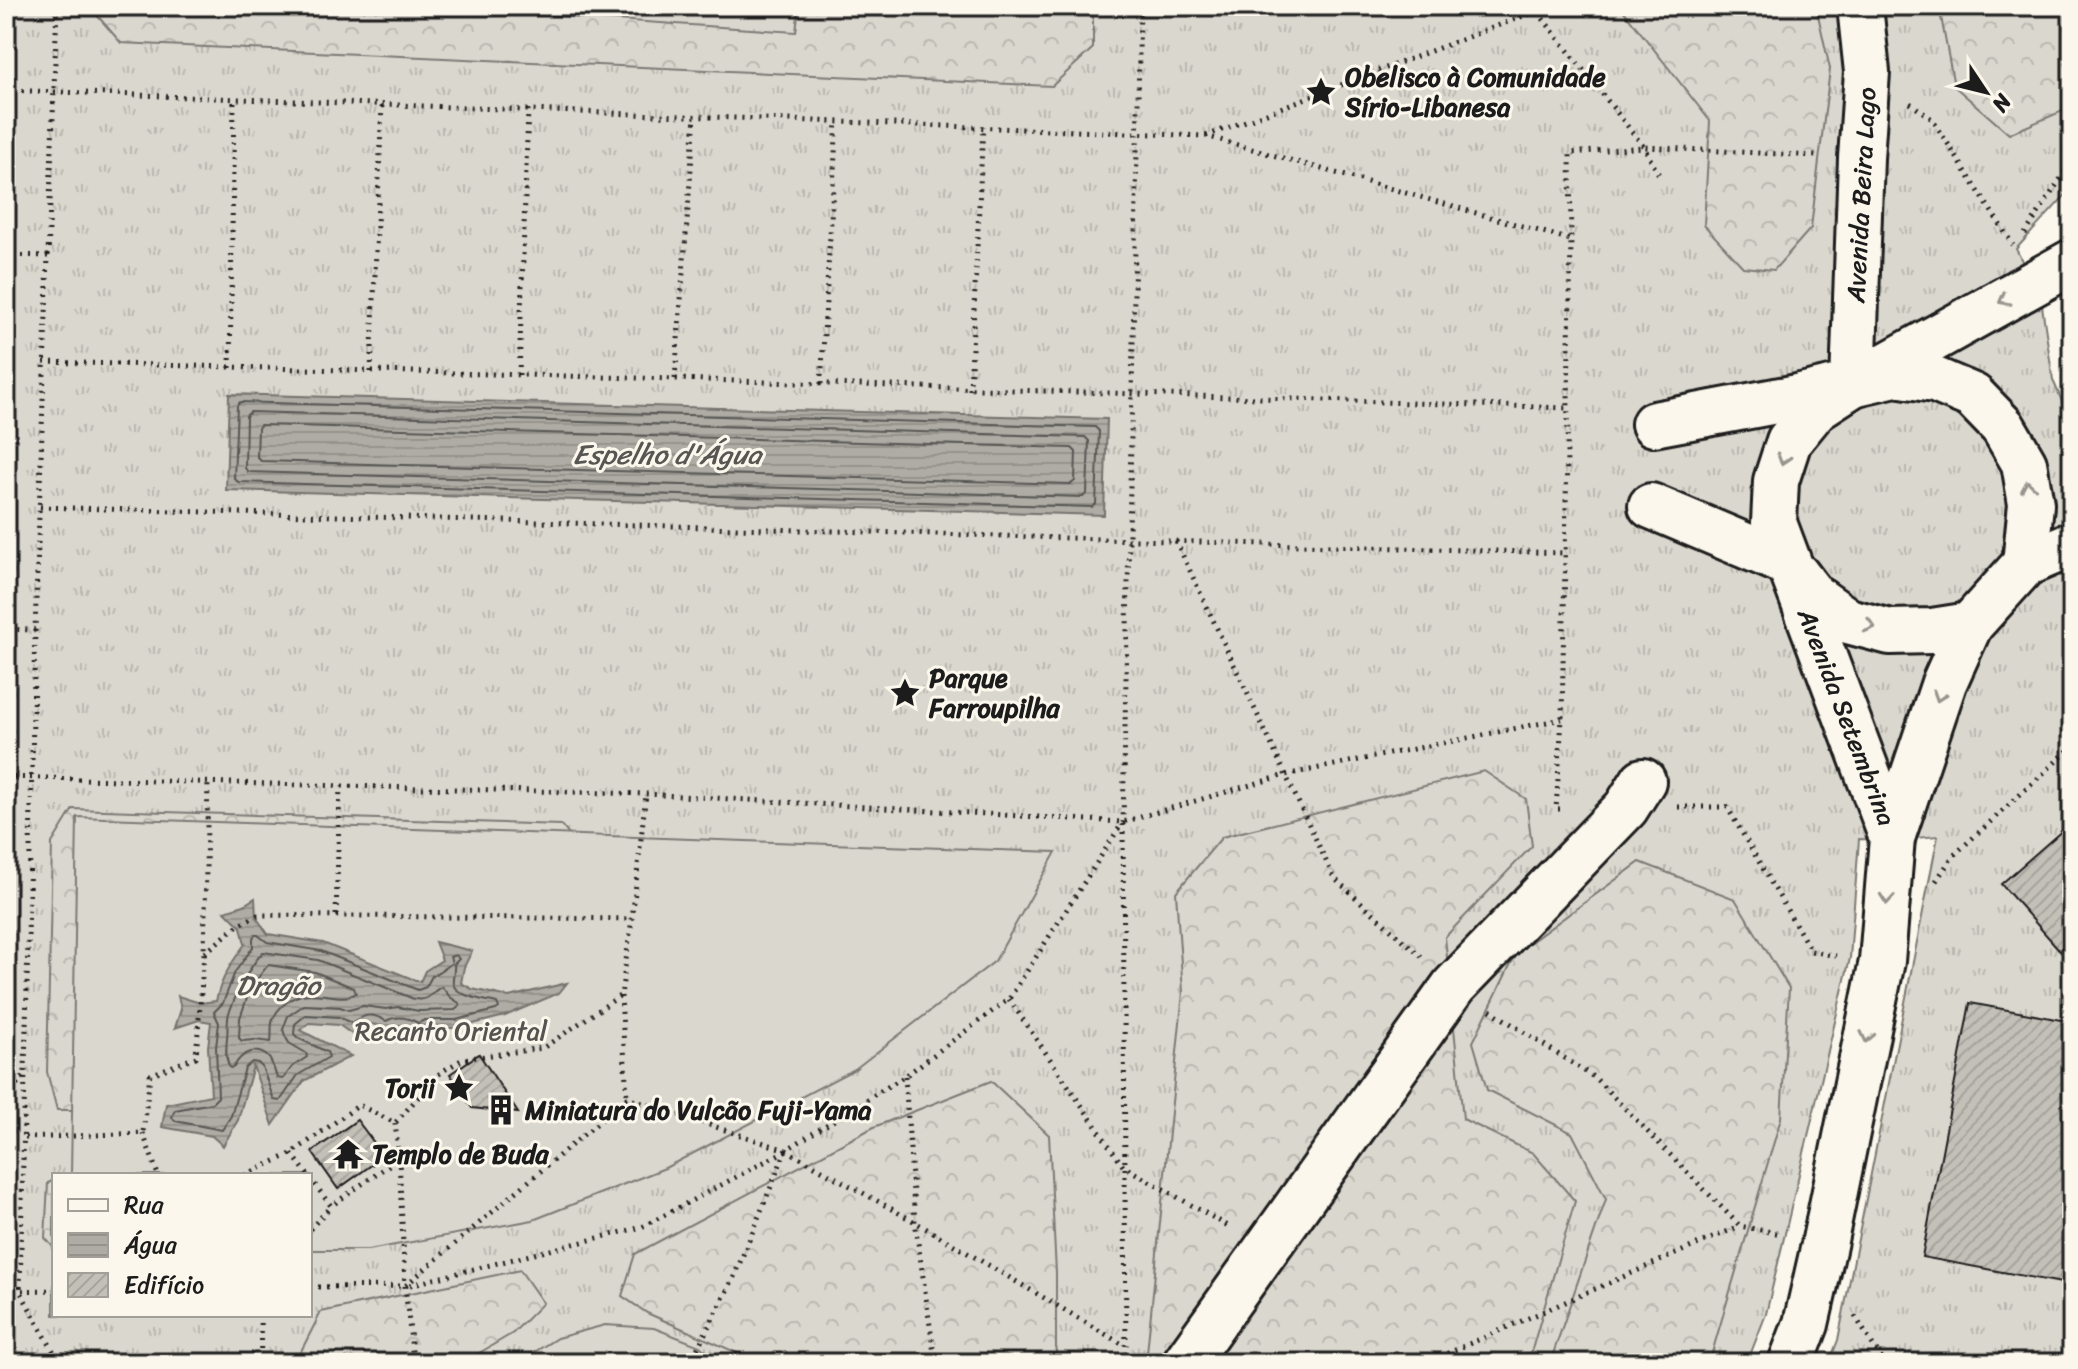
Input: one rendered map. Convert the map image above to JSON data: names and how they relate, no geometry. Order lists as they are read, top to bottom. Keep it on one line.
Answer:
{"streets":{"street":["Avenida Beira Lago","Avenida Setembrina"]},"crossings":[["Avenida Beira Lago","Avenida Setembrina"]],"water":["Espelho d'Água","Dragão"],"parks":["Recanto Oriental"],"places":{"place":["Obelisco à Comunidade Sírio-Libanesa","Parque Farroupilha","Torii"],"building":["Miniatura do Vulcão Fuji-Yama"],"temple":["Templo de Buda"]},"legend":["Rua","Água","Edifício"],"north":"bottom right"}
